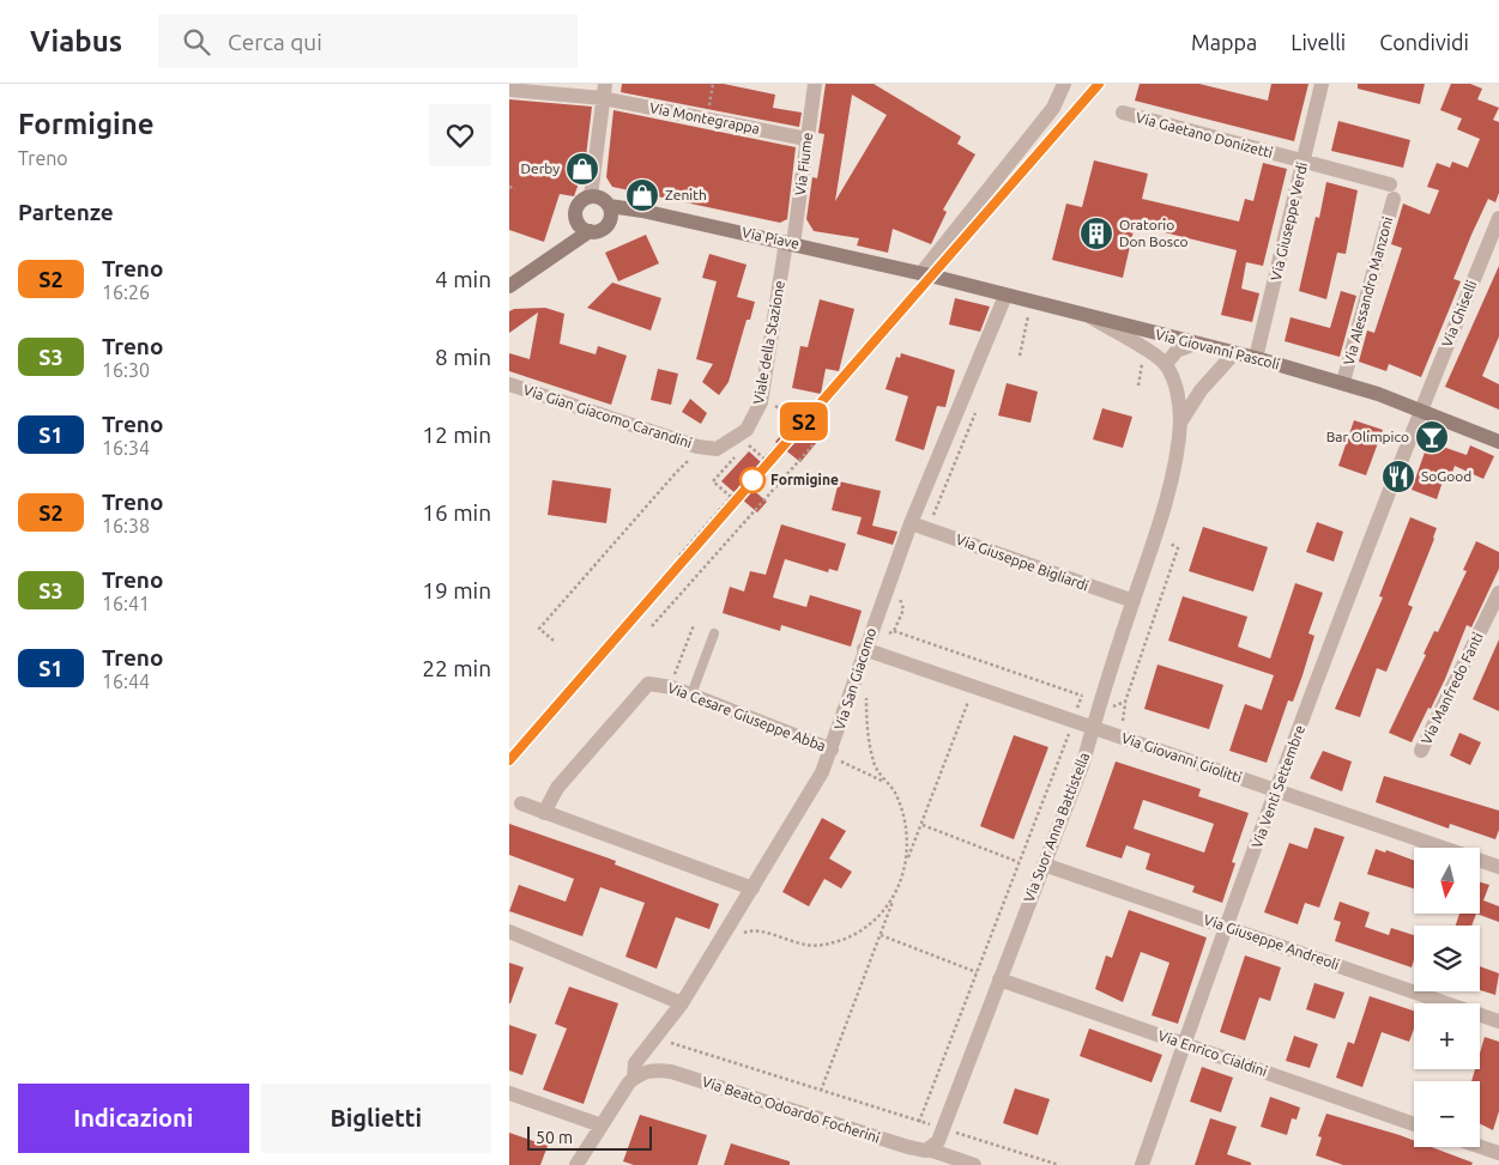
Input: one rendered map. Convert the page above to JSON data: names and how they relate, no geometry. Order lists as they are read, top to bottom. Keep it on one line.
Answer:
{"streets":{"street":["Via Montegrappa","Via Gaetano Donizetti","Via Fiume","Via Giuseppe Verdi","Via Piave","Via Alessandro Manzoni","Via Ghiselli","Viale della Stazione","Via Giovanni Pascoli","Via Gian Giacomo Carandini","Via Giuseppe Bigliardi","Via San Giacomo","Via Manfredo Fanti","Via Cesare Giuseppe Abba","Via Giovanni Giolitti","Via Venti Settembre","Via Suor Anna Battistella","Via Giuseppe Andreoli","Via Enrico Cialdini","Via Beato Odoardo Focherini"]},"crossings":[["Via Montegrappa","Via Fiume"],["Via Gaetano Donizetti","Via Giuseppe Verdi"],["Via Gaetano Donizetti","Via Alessandro Manzoni"],["Via Fiume","Via Piave"],["Via Fiume","Viale della Stazione"],["Via Giuseppe Verdi","Via Giovanni Pascoli"],["Via Piave","Viale della Stazione"],["Via Piave","Via Giovanni Pascoli"],["Via Alessandro Manzoni","Via Giovanni Pascoli"],["Via Ghiselli","Via Giovanni Pascoli"],["Via Ghiselli","Via Venti Settembre"],["Viale della Stazione","Via Gian Giacomo Carandini"],["Via Giovanni Pascoli","Via San Giacomo"],["Via Giovanni Pascoli","Via Venti Settembre"],["Via Giuseppe Bigliardi","Via San Giacomo"],["Via Giuseppe Bigliardi","Via Suor Anna Battistella"],["Via San Giacomo","Via Cesare Giuseppe Abba"],["Via San Giacomo","Via Giovanni Giolitti"],["Via Giovanni Giolitti","Via Venti Settembre"],["Via Giovanni Giolitti","Via Suor Anna Battistella"],["Via Venti Settembre","Via Giuseppe Andreoli"],["Via Venti Settembre","Via Enrico Cialdini"],["Via Suor Anna Battistella","Via Giuseppe Andreoli"],["Via Suor Anna Battistella","Via Enrico Cialdini"],["Via Suor Anna Battistella","Via Beato Odoardo Focherini"]],"places":{"shop":["Derby","Zenith"],"building":["Oratorio Don Bosco"],"bar":["Bar Olimpico"],"restaurant":["SoGood"],"other":["Formigine"]},"scale_bar":"50 m","north":"bottom","page":{"header":"Viabus","search":"Cerca qui","nav":["Mappa","Livelli","Condividi"],"heading":[["Formigine","Treno"],"Partenze"],"on_map":"S2","list":[{"mark":"S2","name":"Treno","note":"16:26","value":"4 min"},{"mark":"S3","name":"Treno","note":"16:30","value":"8 min"},{"mark":"S1","name":"Treno","note":"16:34","value":"12 min"},{"mark":"S2","name":"Treno","note":"16:38","value":"16 min"},{"mark":"S3","name":"Treno","note":"16:41","value":"19 min"},{"mark":"S1","name":"Treno","note":"16:44","value":"22 min"}],"map_buttons":["+","−"],"buttons":["Indicazioni","Biglietti"],"scale":"50 m"}}
